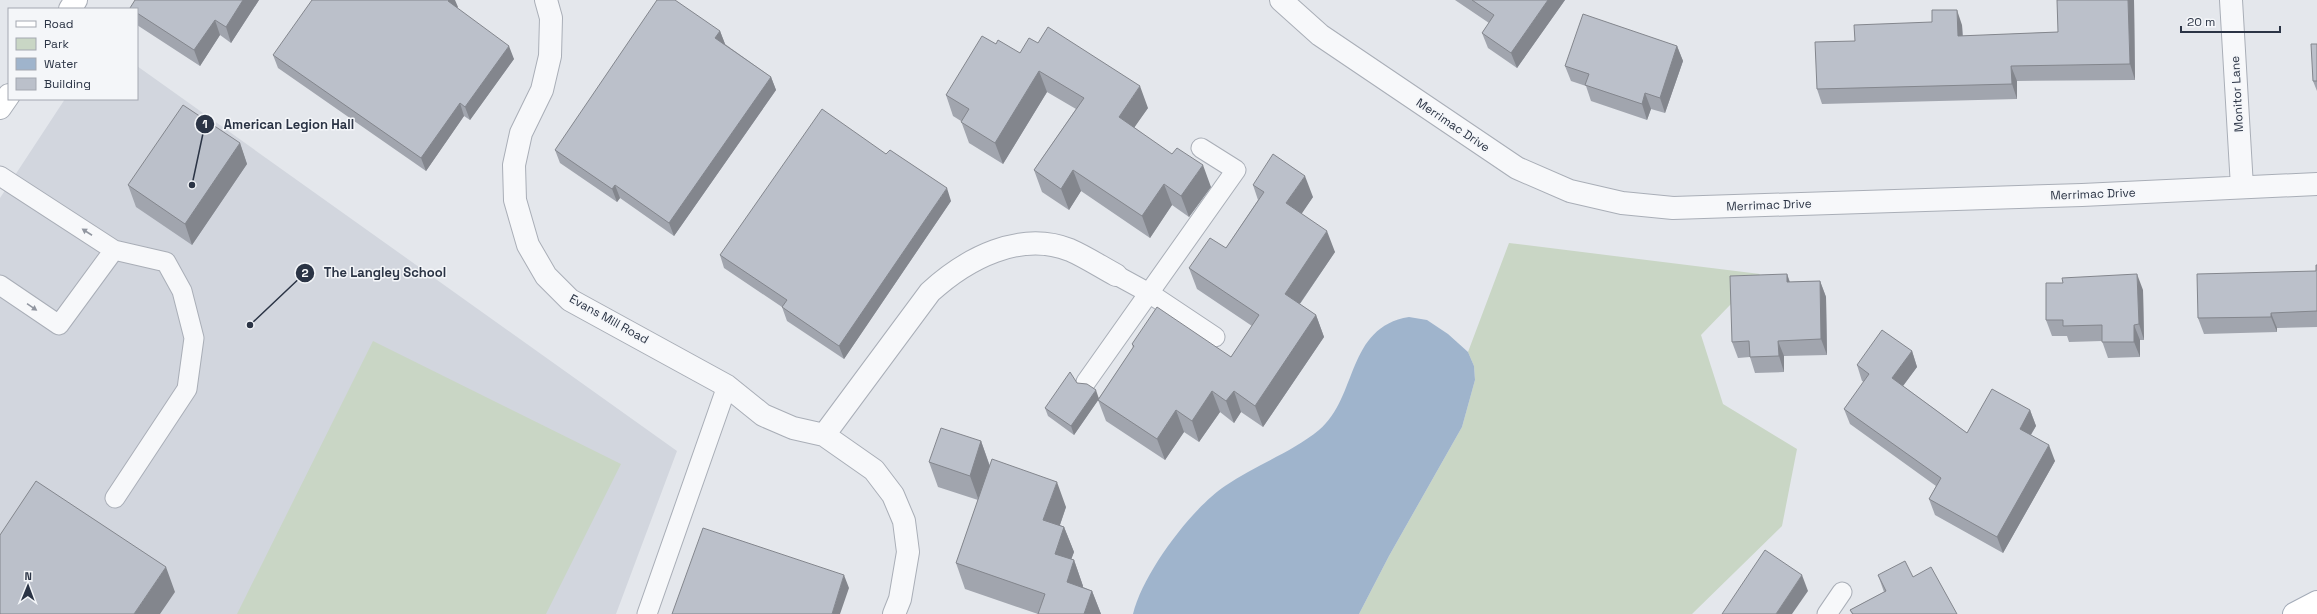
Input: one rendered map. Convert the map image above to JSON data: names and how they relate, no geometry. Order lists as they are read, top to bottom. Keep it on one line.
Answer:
{"streets":{"street":["Monitor Lane","Merrimac Drive","Evans Mill Road"]},"crossings":[["Monitor Lane","Merrimac Drive"]],"places":["American Legion Hall","The Langley School"],"legend":["Road","Park","Water","Building"],"scale_bar":"20 m","north":"top"}
